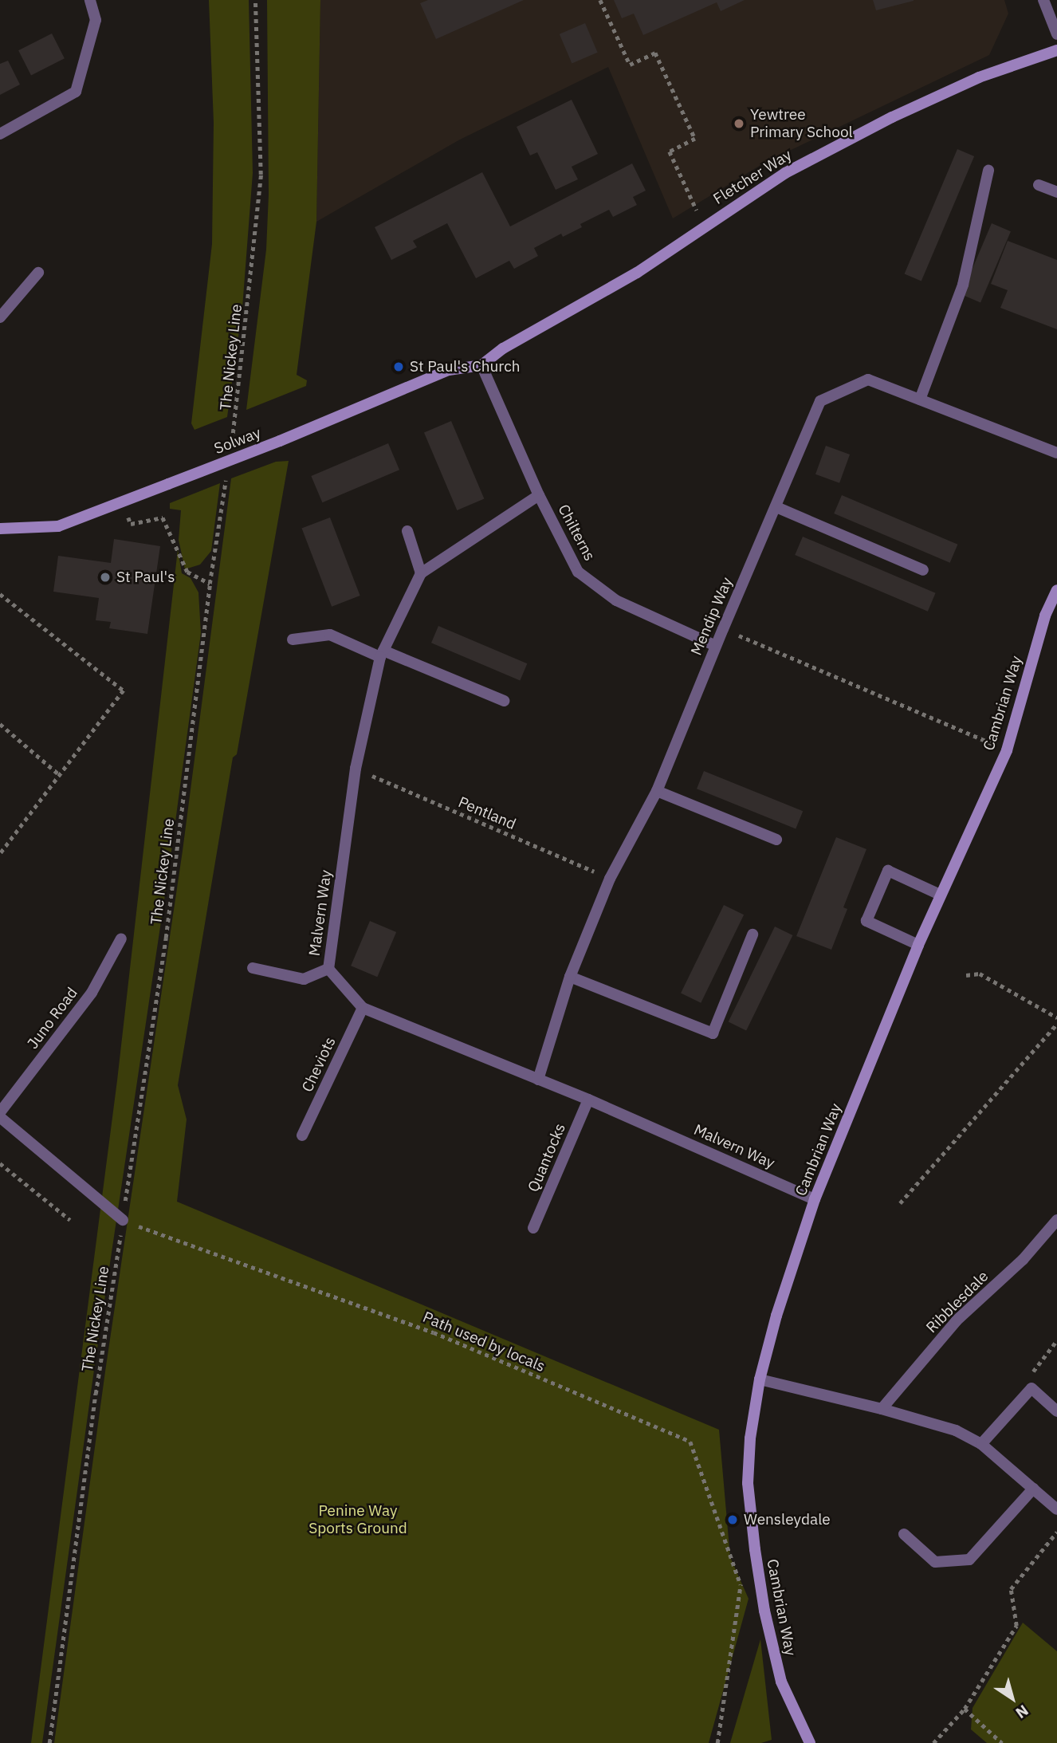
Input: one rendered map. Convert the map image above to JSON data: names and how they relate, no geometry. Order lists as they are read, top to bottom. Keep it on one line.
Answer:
{"streets":{"street":["Fletcher Way","Solway","Chilterns","Mendip Way","Cambrian Way","Malvern Way","Juno Road","Cheviots","Quantocks","Ribblesdale"],"path":["The Nickey Line","Pentland","Path used by locals"]},"crossings":[["Fletcher Way","Solway"],["Fletcher Way","Chilterns"],["The Nickey Line","Path used by locals"],["Solway","Chilterns"],["Chilterns","Mendip Way"],["Mendip Way","Pentland"],["Mendip Way","Malvern Way"],["Cambrian Way","Malvern Way"],["Pentland","Malvern Way"],["Malvern Way","Cheviots"],["Malvern Way","Quantocks"]],"parks":["Penine Way Sports Ground"],"places":["Yewtree Primary School","St Paul's Church","St Paul's","Wensleydale"],"north":"bottom right"}
